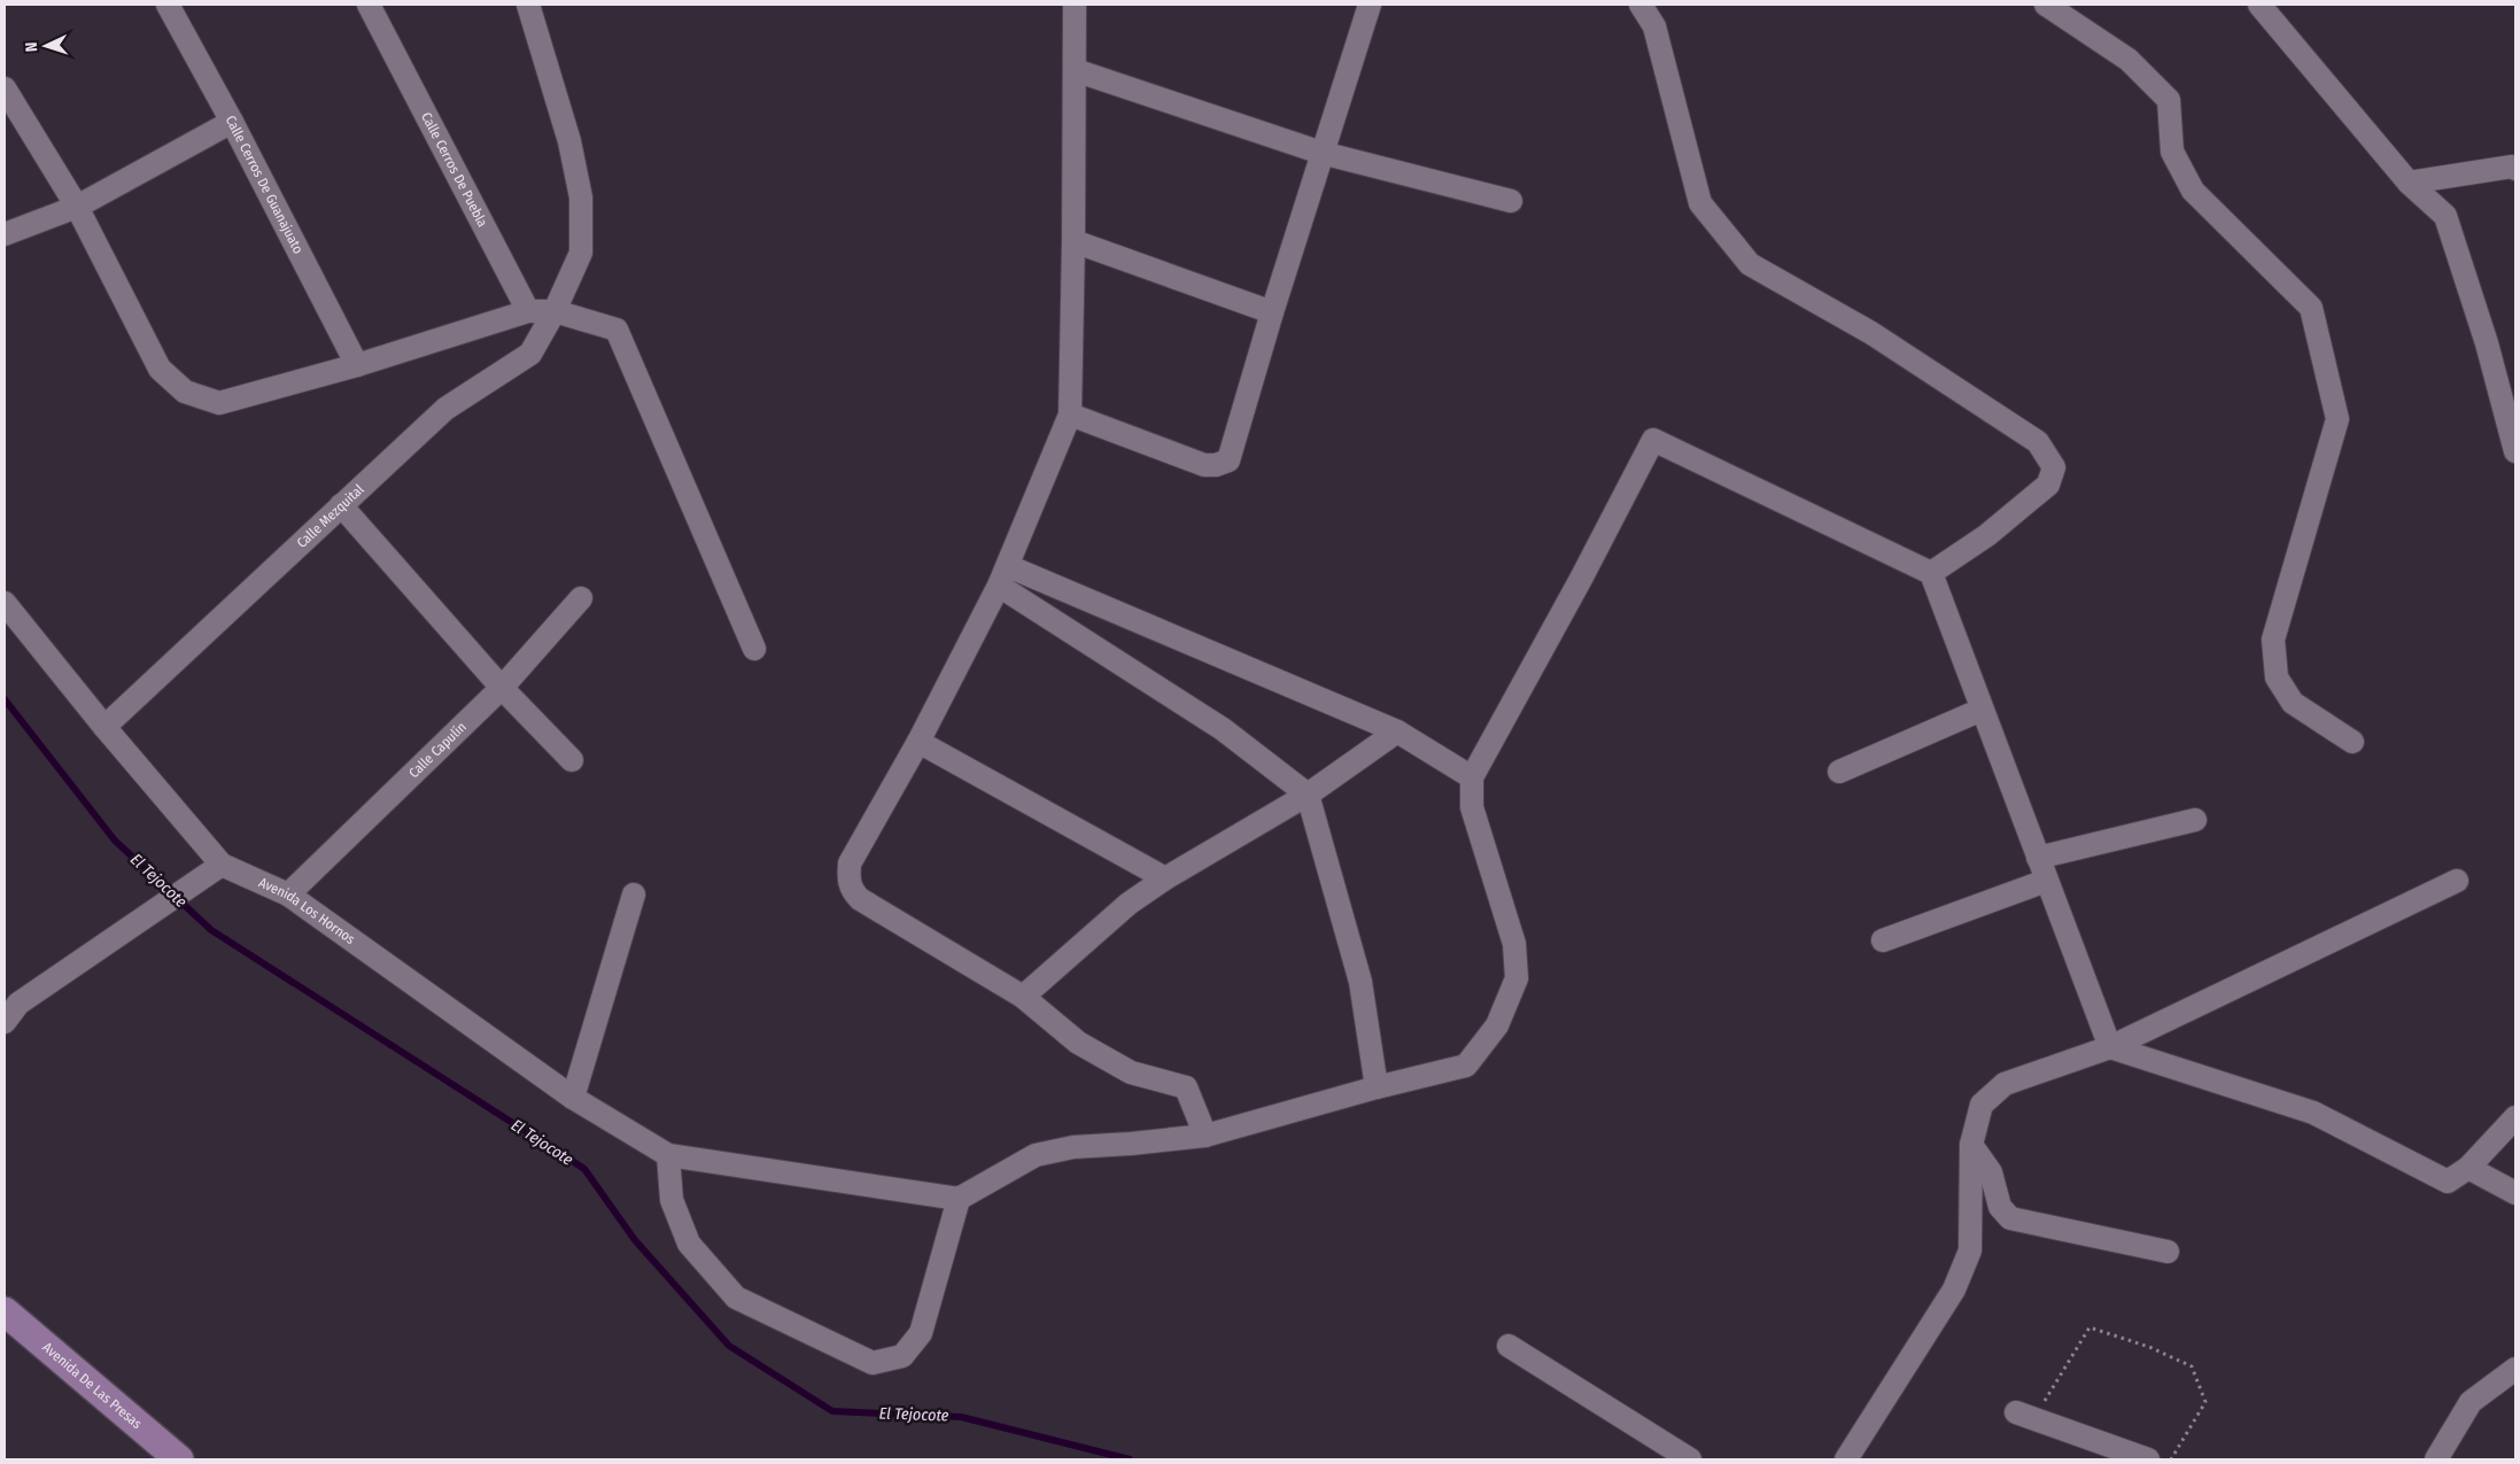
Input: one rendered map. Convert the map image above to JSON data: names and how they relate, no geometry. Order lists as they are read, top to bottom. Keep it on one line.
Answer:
{"streets":{"main road":["Avenida De Las Presas"],"street":["Calle Cerros De Puebla","Calle Cerros De Guanajuato","Calle Mezquital","Calle Capulín","Avenida Los Hornos"]},"crossings":[["Calle Mezquital","Avenida Los Hornos"],["Calle Capulín","Avenida Los Hornos"]],"water":["El Tejocote"],"north":"left"}
